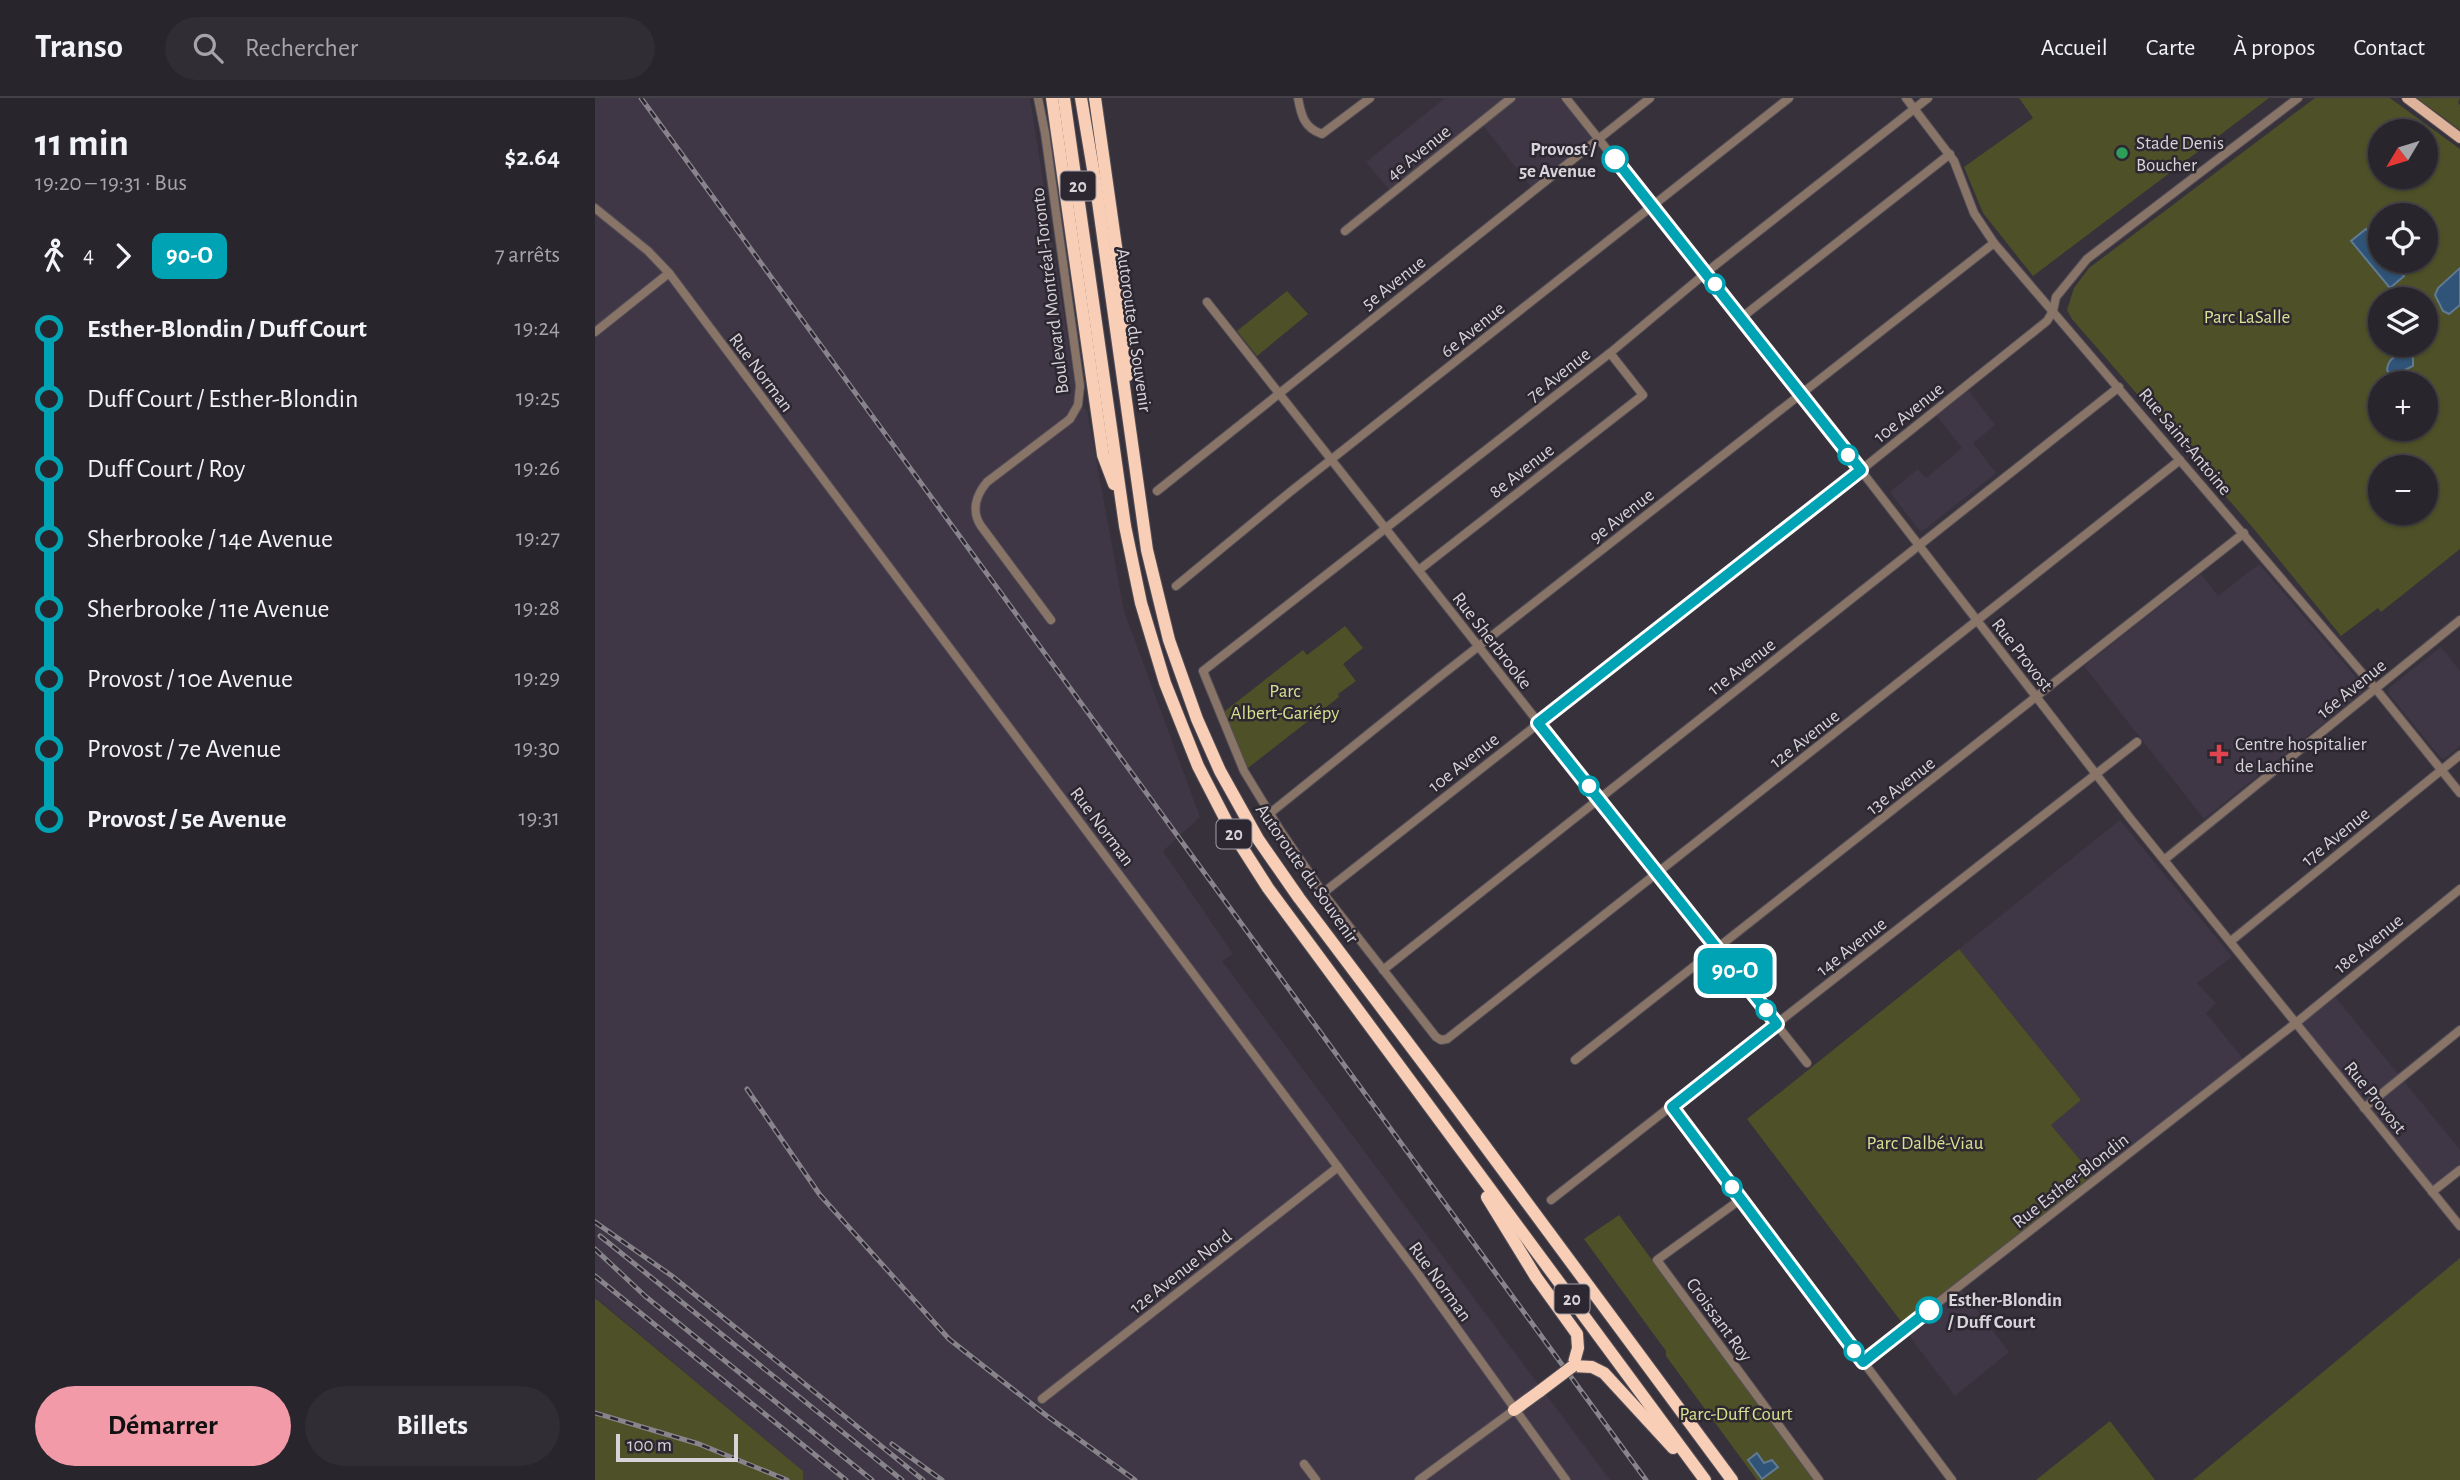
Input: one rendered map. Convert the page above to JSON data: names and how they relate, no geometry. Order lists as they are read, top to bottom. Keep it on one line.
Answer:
{"streets":{"highway":["20","Autoroute du Souvenir"],"street":["4e Avenue","5e Avenue","Boulevard Montréal-Toronto","6e Avenue","Rue Norman","7e Avenue","10e Avenue","Rue Saint-Antoine","8e Avenue","9e Avenue","Rue Sherbrooke","Rue Provost","11e Avenue","16e Avenue","12e Avenue","13e Avenue","17e Avenue","18e Avenue","14e Avenue","Rue Esther-Blondin","12e Avenue Nord","Croissant Roy"]},"crossings":[["5e Avenue","Rue Sherbrooke"],["5e Avenue","Rue Provost"],["6e Avenue","Rue Sherbrooke"],["6e Avenue","Rue Provost"],["Rue Norman","12e Avenue Nord"],["7e Avenue","Rue Saint-Antoine"],["7e Avenue","8e Avenue"],["7e Avenue","9e Avenue"],["7e Avenue","Rue Sherbrooke"],["7e Avenue","Rue Provost"],["10e Avenue","Rue Saint-Antoine"],["10e Avenue","Rue Sherbrooke"],["10e Avenue","Rue Provost"],["Rue Saint-Antoine","9e Avenue"],["Rue Saint-Antoine","11e Avenue"],["Rue Saint-Antoine","16e Avenue"],["Rue Saint-Antoine","12e Avenue"],["Rue Saint-Antoine","13e Avenue"],["Rue Saint-Antoine","17e Avenue"],["8e Avenue","Rue Sherbrooke"],["9e Avenue","Rue Sherbrooke"],["9e Avenue","Rue Provost"],["Rue Sherbrooke","11e Avenue"],["Rue Sherbrooke","12e Avenue"],["Rue Sherbrooke","13e Avenue"],["Rue Sherbrooke","14e Avenue"],["Rue Provost","11e Avenue"],["Rue Provost","16e Avenue"],["Rue Provost","12e Avenue"],["Rue Provost","13e Avenue"],["Rue Provost","17e Avenue"],["Rue Provost","18e Avenue"],["Rue Provost","14e Avenue"],["Rue Provost","Rue Esther-Blondin"],["11e Avenue","12e Avenue"],["18e Avenue","Rue Esther-Blondin"]],"parks":["Parc LaSalle","Parc Albert-Gariépy","Parc Dalbé-Viau","Parc-Duff Court"],"places":{"other":["Stade Denis Boucher","Provost / 5e Avenue","Esther-Blondin / Duff Court"],"health":["Centre hospitalier de Lachine"]},"lines":["bus line 90-O"],"scale_bar":"100 m","north":"bottom left","page":{"header":"Transo","search":"Rechercher","nav":["Accueil","Carte","À propos","Contact"],"heading":["11 min","19:20 – 19:31 · Bus","$2.64"],"on_map":"90-O","map_buttons":["+","−"],"legs":["4","90-O","7 arrêts"],"list":[{"name":"Esther-Blondin / Duff Court","value":"19:24"},{"name":"Duff Court / Esther-Blondin","value":"19:25"},{"name":"Duff Court / Roy","value":"19:26"},{"name":"Sherbrooke / 14e Avenue","value":"19:27"},{"name":"Sherbrooke / 11e Avenue","value":"19:28"},{"name":"Provost / 10e Avenue","value":"19:29"},{"name":"Provost / 7e Avenue","value":"19:30"},{"name":"Provost / 5e Avenue","value":"19:31"}],"buttons":["Démarrer","Billets"],"scale":"100 m"}}
